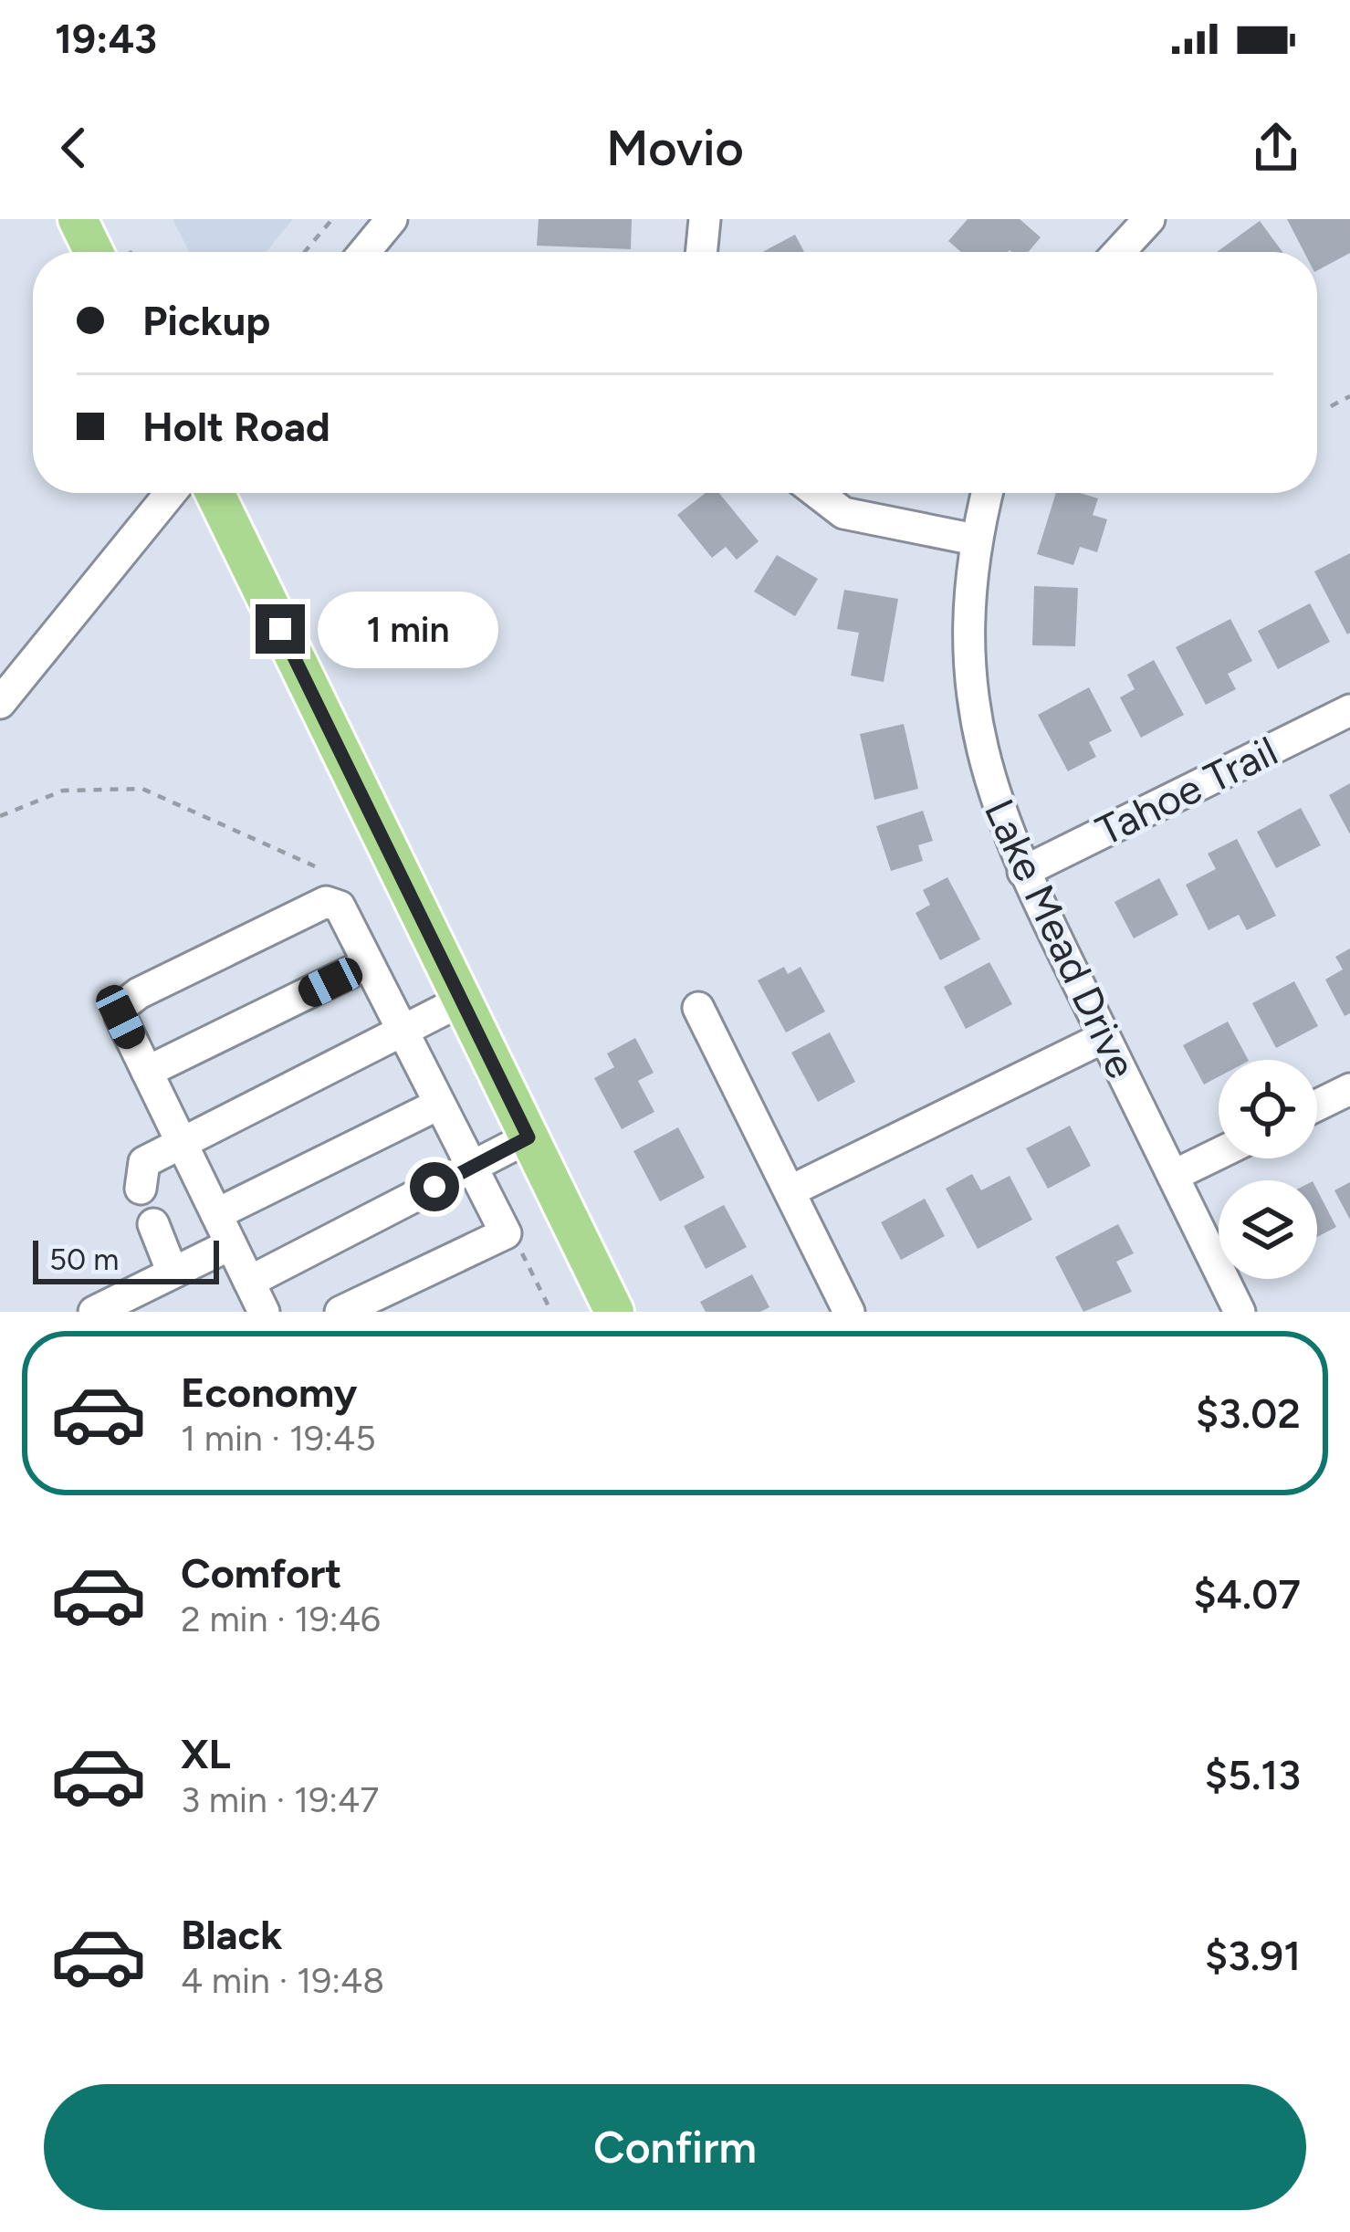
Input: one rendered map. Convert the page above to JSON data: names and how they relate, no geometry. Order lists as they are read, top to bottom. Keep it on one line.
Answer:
{"streets":{"street":["Tahoe Trail","Lake Mead Drive"]},"crossings":[["Tahoe Trail","Lake Mead Drive"]],"scale_bar":"50 m","page":{"status":"19:43","header":"Movio","banner":["Pickup","Holt Road"],"bubble":"1 min","scale":"50 m","list":[{"name":"Economy","note":"1 min · 19:45","value":"$3.02"},{"name":"Comfort","note":"2 min · 19:46","value":"$4.07"},{"name":"XL","note":"3 min · 19:47","value":"$5.13"},{"name":"Black","note":"4 min · 19:48","value":"$3.91"}],"buttons":"Confirm"}}
